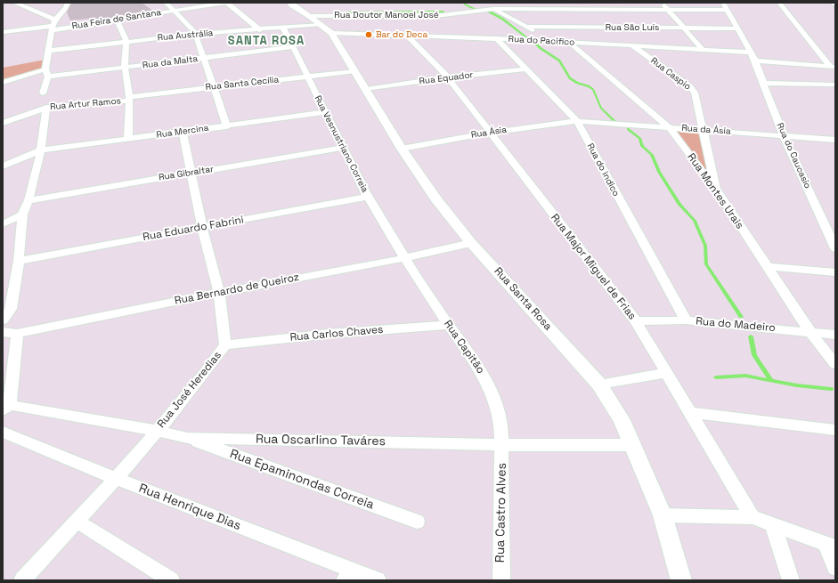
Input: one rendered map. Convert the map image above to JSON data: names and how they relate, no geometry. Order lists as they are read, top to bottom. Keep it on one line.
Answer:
{"streets":{"street":["Rua Doutor Manoel José","Rua Feira de Santana","Rua São Luís","Rua Austrália","Rua do Pacifico","Rua da Malta","Rua Caspio","Rua Equador","Rua Santa Cecília","Rua Artur Ramos","Rua da Ásia","Rua Mercina","Rua Ásia","Rua Vesnustriano Correia","Rua do Caucasio","Rua do indico","Rua Gibraltar","Rua Montes Urais","Rua Eduardo Fabrini","Rua Major Miguel de Frias","Rua Bernardo de Queiroz","Rua Santa Rosa","Rua do Madeiro","Rua Carlos Chaves","Rua Capitão","Rua José Heredias","Rua Oscarlino Taváres","Rua Epaminondas Correia","Rua Henrique Dias","Rua Castro Alves"]},"crossings":[["Rua Doutor Manoel José","Rua do Caucasio"],["Rua São Luís","Rua do Caucasio"],["Rua Austrália","Rua do Pacifico"],["Rua Austrália","Rua Vesnustriano Correia"],["Rua Austrália","Rua Santa Rosa"],["Rua do Pacifico","Rua Caspio"],["Rua do Pacifico","Rua do Caucasio"],["Rua do Pacifico","Rua do indico"],["Rua do Pacifico","Rua Montes Urais"],["Rua do Pacifico","Rua Major Miguel de Frias"],["Rua do Pacifico","Rua Santa Rosa"],["Rua da Malta","Rua Vesnustriano Correia"],["Rua Caspio","Rua da Ásia"],["Rua Caspio","Rua Montes Urais"],["Rua Equador","Rua do indico"],["Rua Equador","Rua Major Miguel de Frias"],["Rua Equador","Rua Santa Rosa"],["Rua Santa Cecília","Rua Artur Ramos"],["Rua Santa Cecília","Rua Vesnustriano Correia"],["Rua Santa Cecília","Rua Santa Rosa"],["Rua da Ásia","Rua Ásia"],["Rua da Ásia","Rua do Caucasio"],["Rua da Ásia","Rua do indico"],["Rua da Ásia","Rua Montes Urais"],["Rua Mercina","Rua Vesnustriano Correia"],["Rua Mercina","Rua José Heredias"],["Rua Ásia","Rua do indico"],["Rua Ásia","Rua Major Miguel de Frias"],["Rua Ásia","Rua Santa Rosa"],["Rua Vesnustriano Correia","Rua Gibraltar"],["Rua Vesnustriano Correia","Rua Eduardo Fabrini"],["Rua Vesnustriano Correia","Rua Bernardo de Queiroz"],["Rua Vesnustriano Correia","Rua Capitão"],["Rua do indico","Rua do Madeiro"],["Rua Gibraltar","Rua José Heredias"],["Rua Montes Urais","Rua do Madeiro"],["Rua Eduardo Fabrini","Rua José Heredias"],["Rua Major Miguel de Frias","Rua do Madeiro"],["Rua Bernardo de Queiroz","Rua Santa Rosa"],["Rua Bernardo de Queiroz","Rua Capitão"],["Rua Bernardo de Queiroz","Rua José Heredias"],["Rua Santa Rosa","Rua Oscarlino Taváres"],["Rua Carlos Chaves","Rua Capitão"],["Rua Carlos Chaves","Rua José Heredias"],["Rua Capitão","Rua Oscarlino Taváres"],["Rua Capitão","Rua Castro Alves"],["Rua José Heredias","Rua Oscarlino Taváres"],["Rua José Heredias","Rua Henrique Dias"],["Rua Oscarlino Taváres","Rua Epaminondas Correia"],["Rua Oscarlino Taváres","Rua Castro Alves"]],"districts":["SANTA ROSA"],"places":["Bar do Deca"]}
